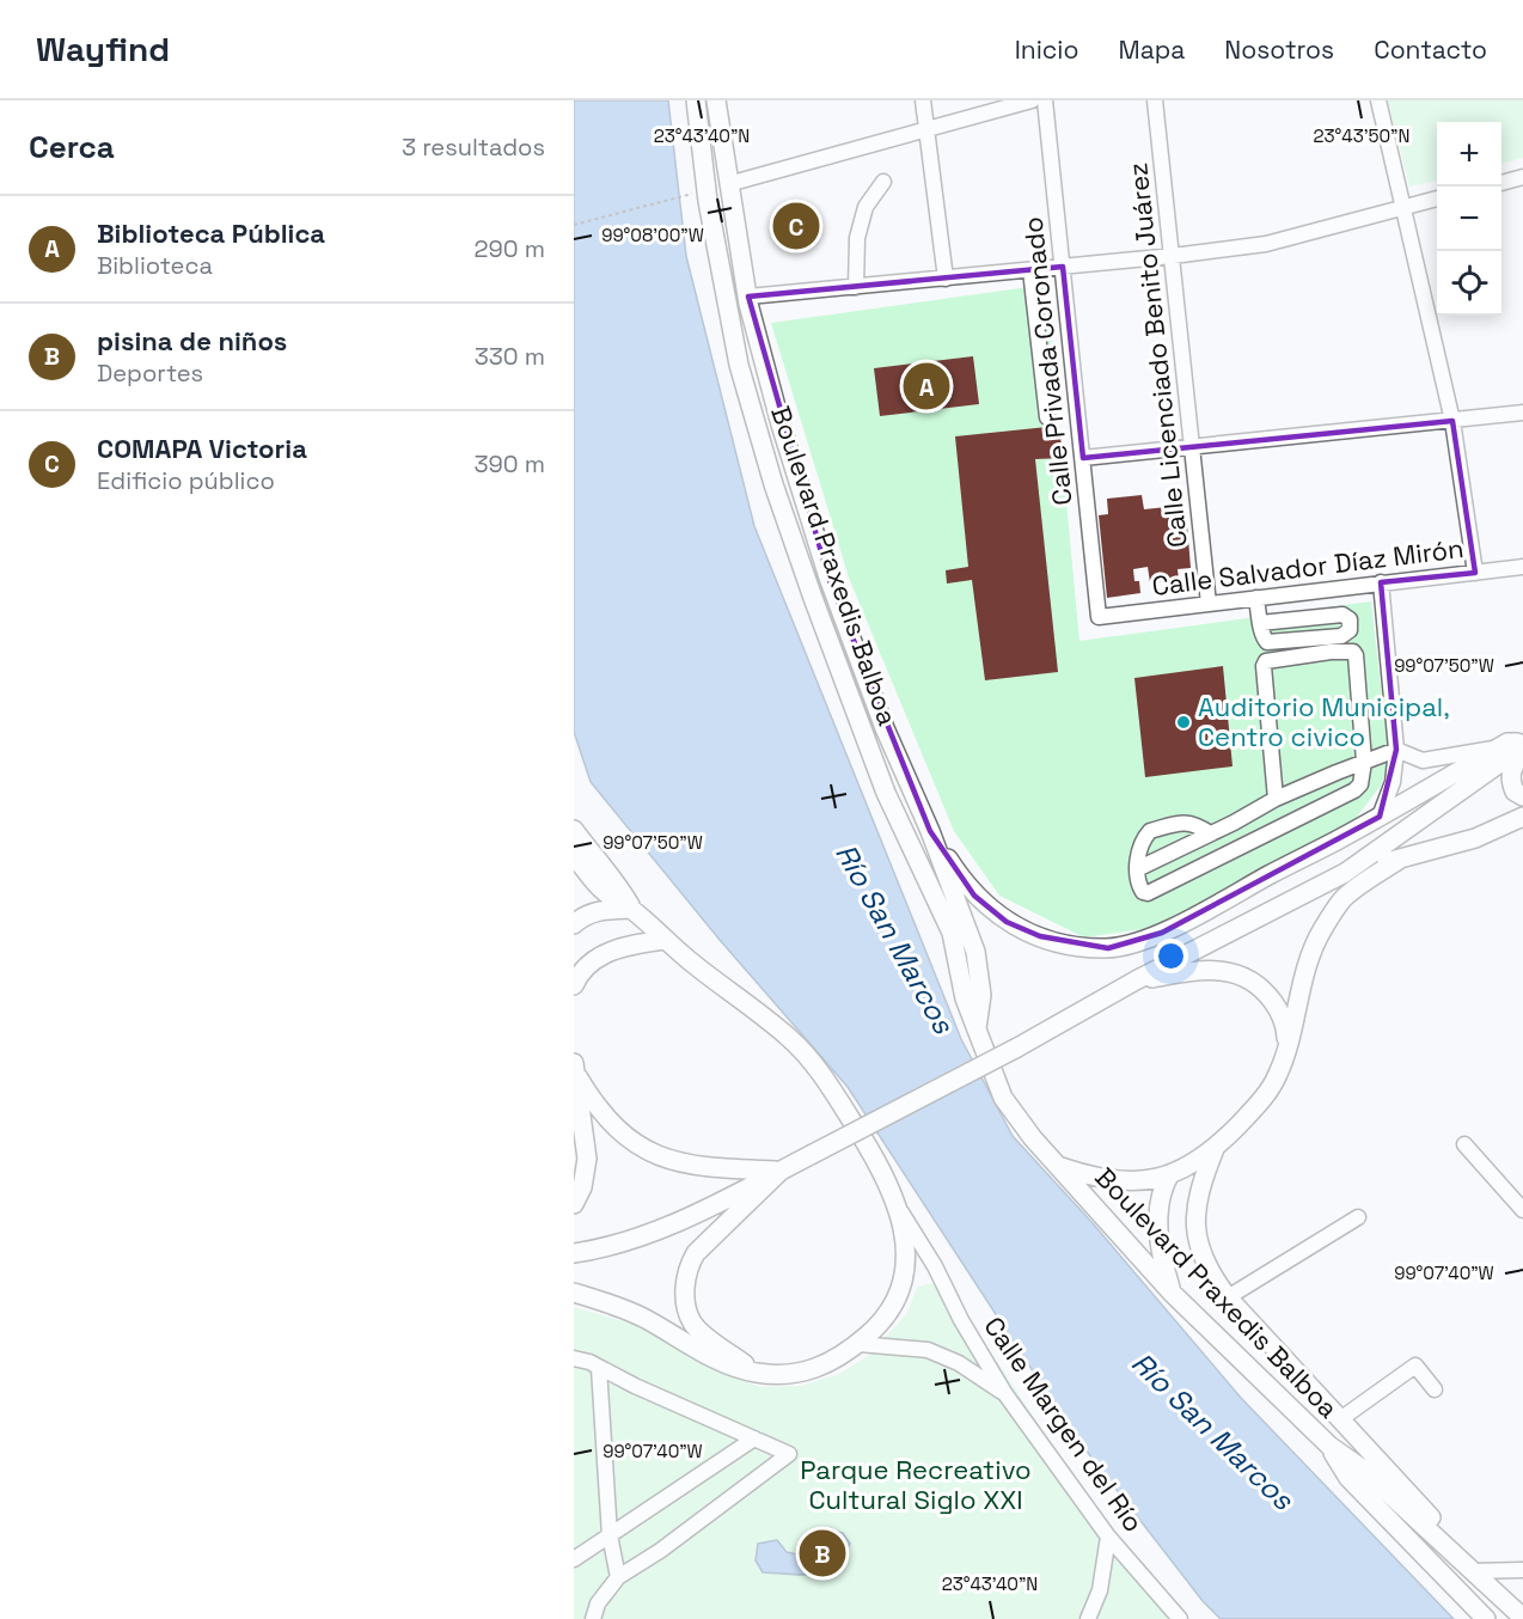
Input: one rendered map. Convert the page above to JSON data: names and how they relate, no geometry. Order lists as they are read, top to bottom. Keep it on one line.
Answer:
{"streets":{"main road":["Boulevard Praxedis Balboa"],"street":["Calle Licenciado Benito Juárez","Calle Privada Coronado","Calle Salvador Díaz Mirón","Calle Margen del Río"]},"crossings":[["Calle Licenciado Benito Juárez","Calle Salvador Díaz Mirón"],["Calle Privada Coronado","Calle Salvador Díaz Mirón"]],"water":["Río San Marcos"],"parks":["Parque Recreativo Cultural Siglo XXI"],"places":["Auditorio Municipal, Centro civico"],"page":{"header":"Wayfind","nav":["Inicio","Mapa","Nosotros","Contacto"],"heading":["Cerca","3 resultados"],"map_buttons":["+","−"],"list":[{"mark":"A","name":"Biblioteca Pública","note":"Biblioteca","value":"290 m"},{"mark":"B","name":"pisina de niños","note":"Deportes","value":"330 m"},{"mark":"C","name":"COMAPA Victoria","note":"Edificio público","value":"390 m"}],"pins":["C","A","B"]},"coordinates":["23°43'40\"N","23°43'50\"N","99°08'00\"W","99°07'50\"W","99°07'40\"W"]}
